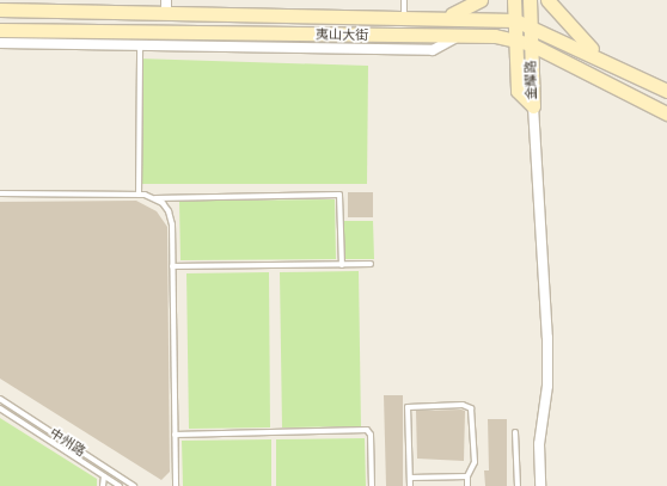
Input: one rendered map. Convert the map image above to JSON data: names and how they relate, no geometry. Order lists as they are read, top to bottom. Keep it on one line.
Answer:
{"streets":{"main road":["夷山大街","金耀路"],"lane":["中州路"]},"crossings":[["夷山大街","金耀路"]]}
